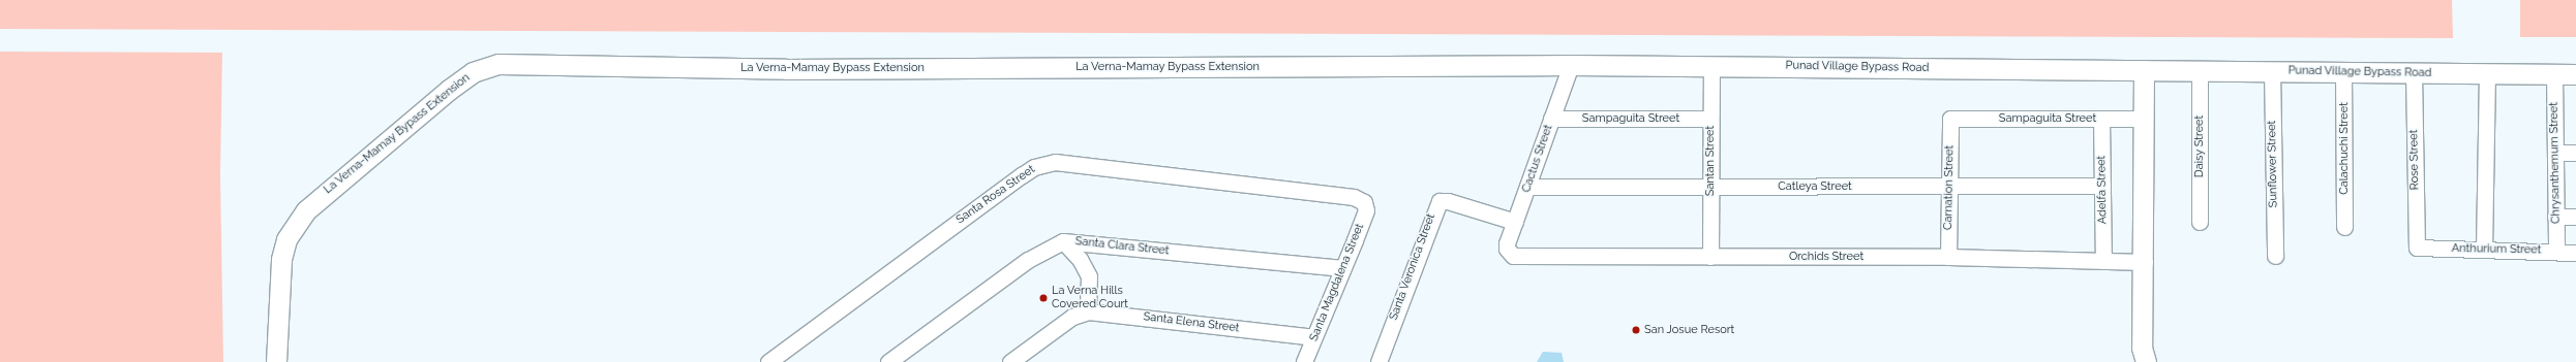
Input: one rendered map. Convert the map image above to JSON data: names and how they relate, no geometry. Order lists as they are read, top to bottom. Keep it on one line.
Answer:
{"streets":{"main road":["La Verna-Mamay Bypass Extension","Punad Village Bypass Road"],"street":["Sampaguita Street","Daisy Street","Calachuchi Street","Cactus Street","Rose Street","Santan Street","Chrysanthemum Street","Sunflower Street","Catleya Street","Carnation Street","Adelfa Street","Santa Rosa Street","Santa Clara Street","Anthurium Street","Orchids Street","Santa Veronica Street","Santa Magdalena Street","Santa Elena Street"]},"crossings":[["La Verna-Mamay Bypass Extension","Punad Village Bypass Road"],["La Verna-Mamay Bypass Extension","Cactus Street"],["Punad Village Bypass Road","Daisy Street"],["Punad Village Bypass Road","Calachuchi Street"],["Punad Village Bypass Road","Cactus Street"],["Punad Village Bypass Road","Rose Street"],["Punad Village Bypass Road","Santan Street"],["Punad Village Bypass Road","Chrysanthemum Street"],["Punad Village Bypass Road","Sunflower Street"],["Sampaguita Street","Cactus Street"],["Sampaguita Street","Santan Street"],["Sampaguita Street","Carnation Street"],["Sampaguita Street","Adelfa Street"],["Cactus Street","Catleya Street"],["Cactus Street","Orchids Street"],["Cactus Street","Santa Veronica Street"],["Rose Street","Anthurium Street"],["Santan Street","Catleya Street"],["Santan Street","Orchids Street"],["Chrysanthemum Street","Anthurium Street"],["Catleya Street","Carnation Street"],["Catleya Street","Adelfa Street"],["Carnation Street","Orchids Street"],["Adelfa Street","Orchids Street"],["Santa Rosa Street","Santa Magdalena Street"],["Santa Clara Street","Santa Magdalena Street"],["Santa Magdalena Street","Santa Elena Street"]],"places":["La Verna Hills Covered Court","San Josue Resort"]}
